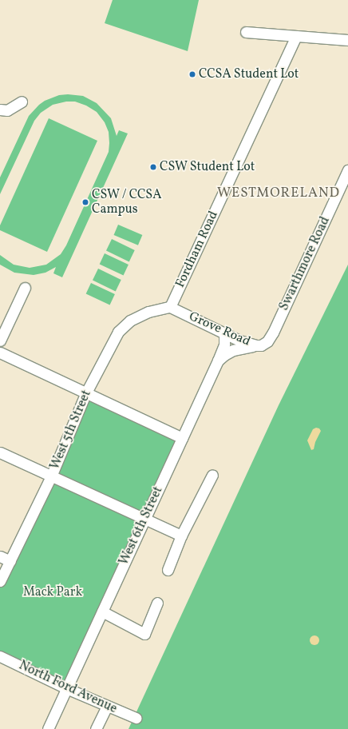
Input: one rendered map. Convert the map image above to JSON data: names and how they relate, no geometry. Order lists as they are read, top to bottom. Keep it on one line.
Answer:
{"streets":{"street":["Fordham Road","Swarthmore Road","Grove Road","West 5th Street","West 6th Street","North Ford Avenue"]},"crossings":[["Fordham Road","Grove Road"],["Fordham Road","West 5th Street"],["Swarthmore Road","Grove Road"],["Grove Road","West 5th Street"],["Grove Road","West 6th Street"],["West 6th Street","North Ford Avenue"]],"districts":["WESTMORELAND"],"parks":["Mack Park"],"places":["CCSA Student Lot","CSW Student Lot","CSW / CCSA Campus"]}
